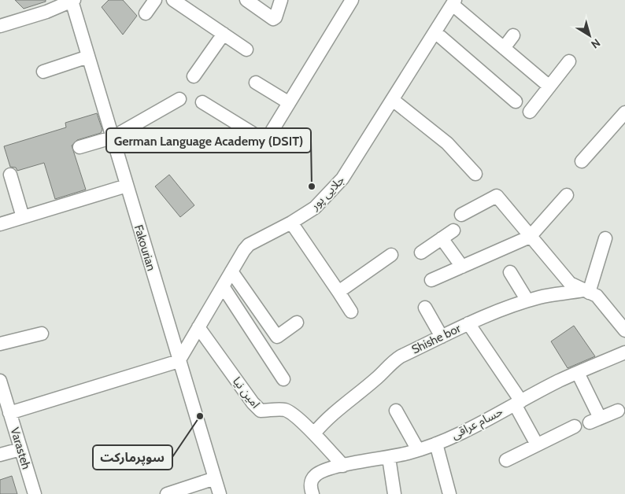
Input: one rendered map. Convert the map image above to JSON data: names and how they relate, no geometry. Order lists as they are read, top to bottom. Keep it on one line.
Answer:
{"streets":{"street":["جلایی پور","Fakourian","Shishe bor","امین نیا","حسام عراقی","Varasteh"]},"crossings":[["جلایی پور","Fakourian"],["جلایی پور","امین نیا"],["Shishe bor","امین نیا"],["امین نیا","حسام عراقی"]],"places":["German Language Academy (DSIT)","سوپرمارکت"],"north":"bottom right"}
